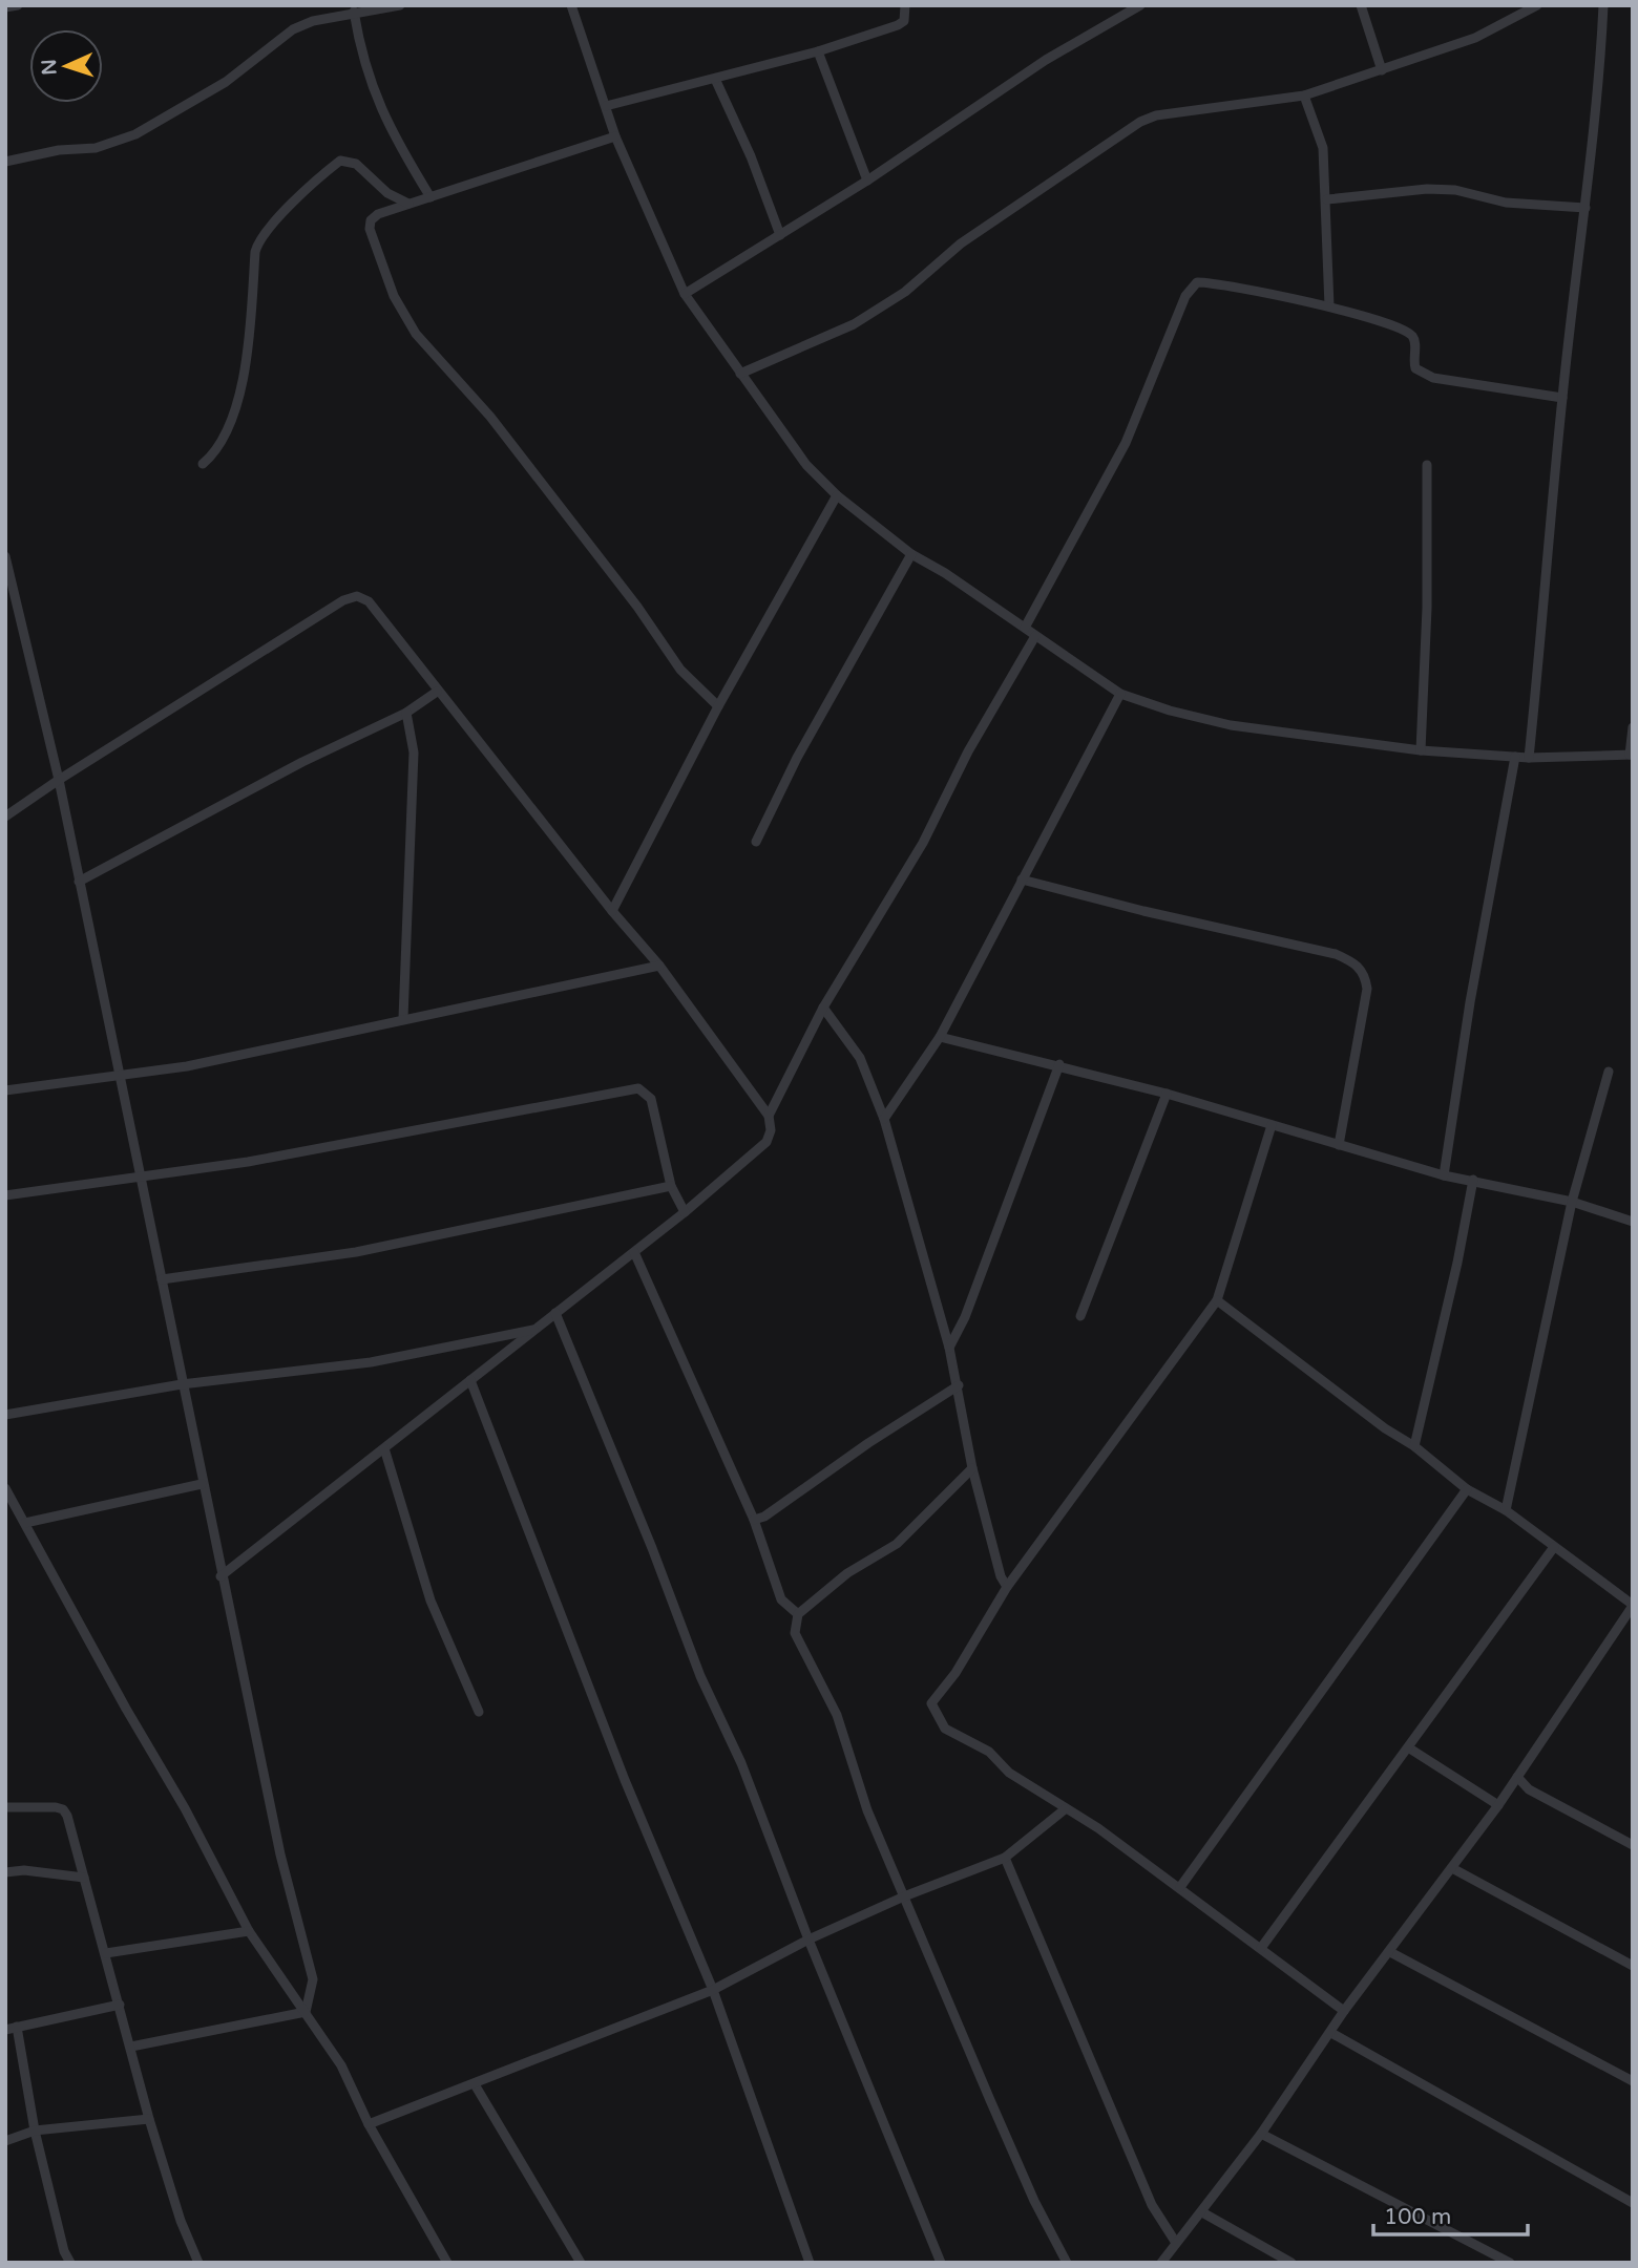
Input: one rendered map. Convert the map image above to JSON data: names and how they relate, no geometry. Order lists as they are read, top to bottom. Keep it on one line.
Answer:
{"scale_bar":"100 m","north":"left"}
